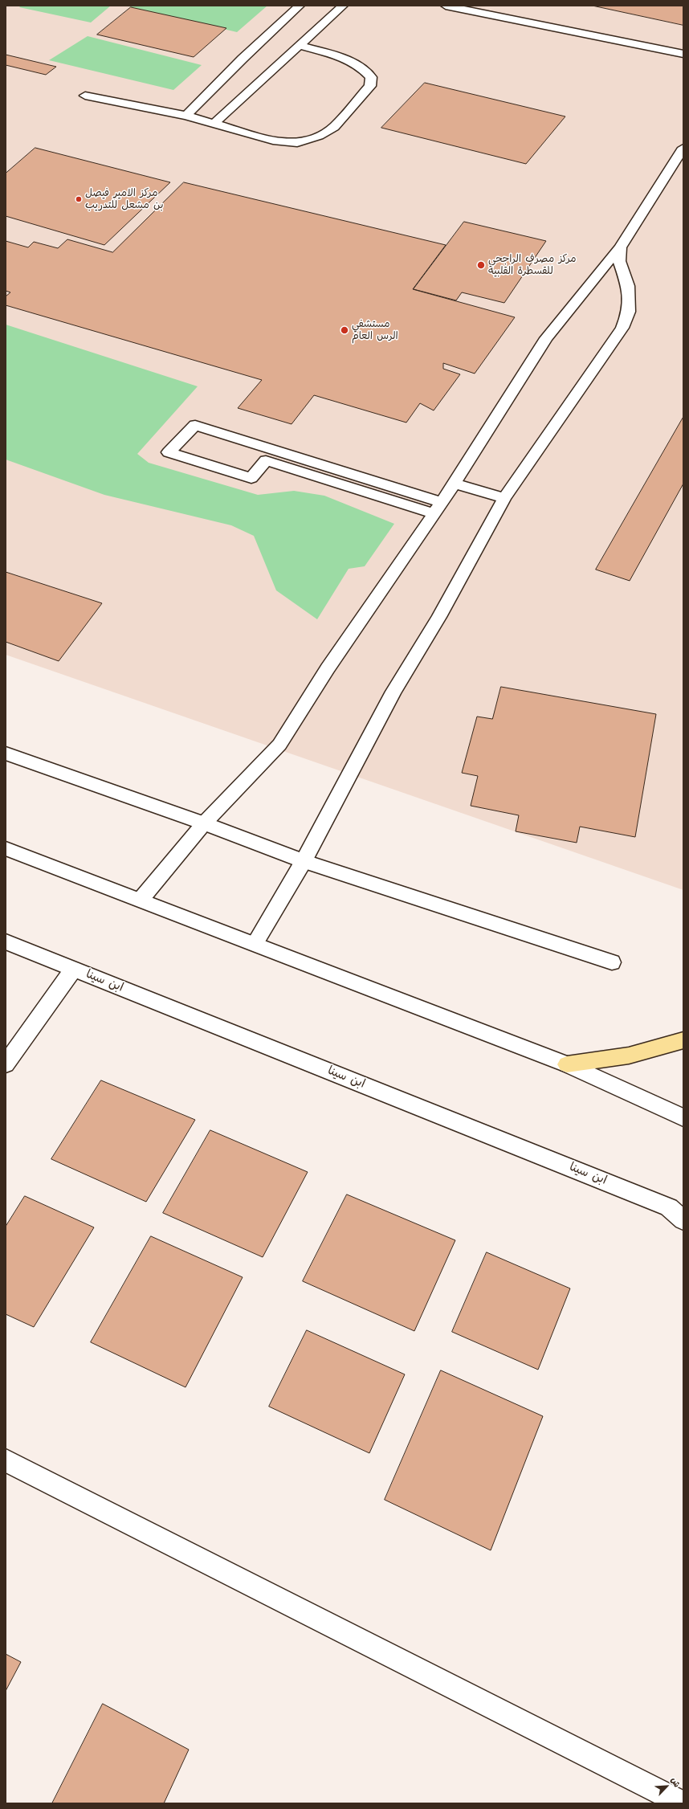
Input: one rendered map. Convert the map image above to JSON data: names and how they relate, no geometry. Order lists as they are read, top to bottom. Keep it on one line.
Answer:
{"streets":{"street":["ابن سينا"]},"places":["مركز الامير فيصل بن مشعل للتدريب","مركز مصرف الراجحي للقسطرة القلبية","مستشفي الرس العام"],"north":"top right"}
